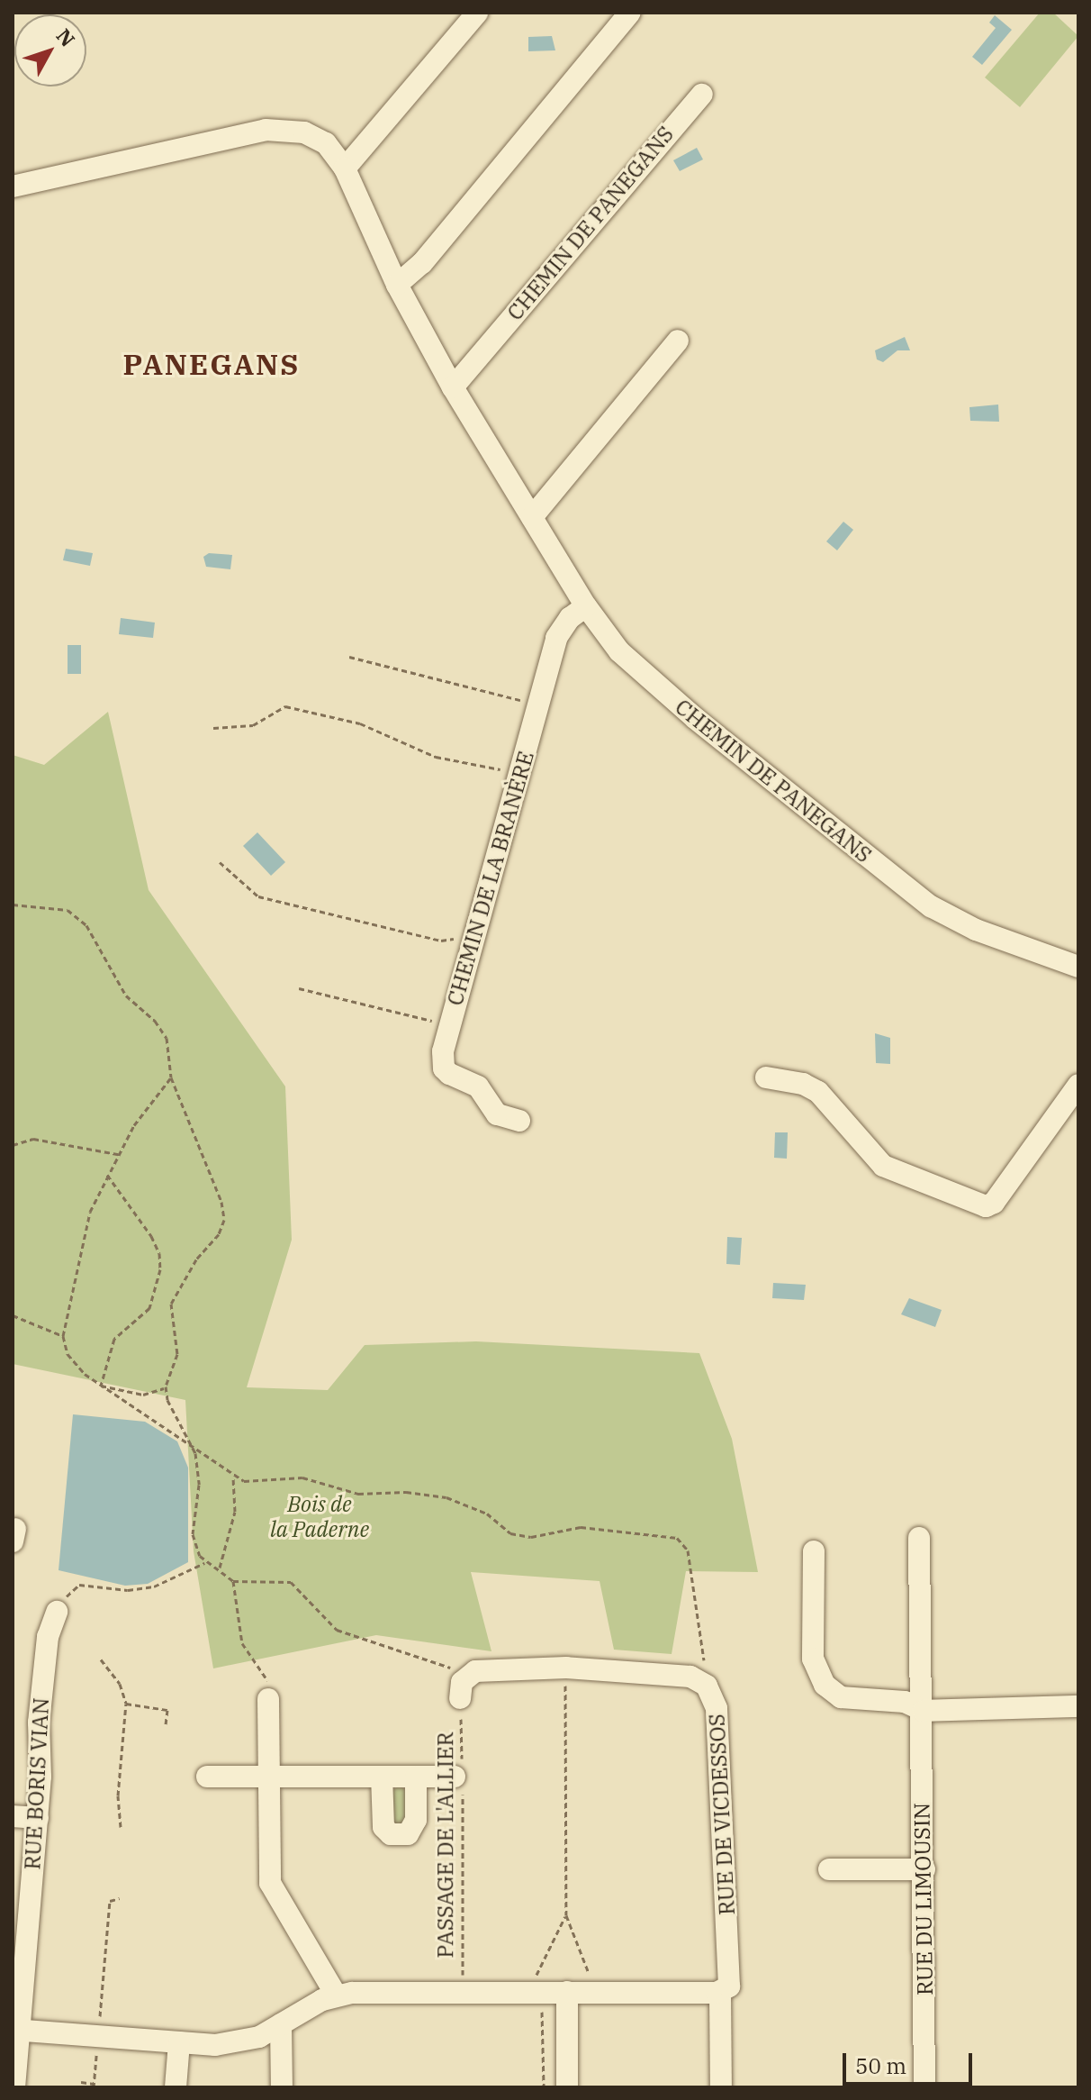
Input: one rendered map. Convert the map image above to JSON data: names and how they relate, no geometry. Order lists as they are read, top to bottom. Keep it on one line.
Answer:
{"streets":{"street":["CHEMIN DE PANEGANS","CHEMIN DE LA BRANÈRE","RUE BORIS VIAN","RUE DE VICDESSOS","RUE DU LIMOUSIN"],"path":["PASSAGE DE L'ALLIER"]},"crossings":[["CHEMIN DE PANEGANS","CHEMIN DE LA BRANÈRE"]],"districts":["PANEGANS"],"parks":["Bois de la Paderne"],"scale_bar":"50 m","north":"top right"}
